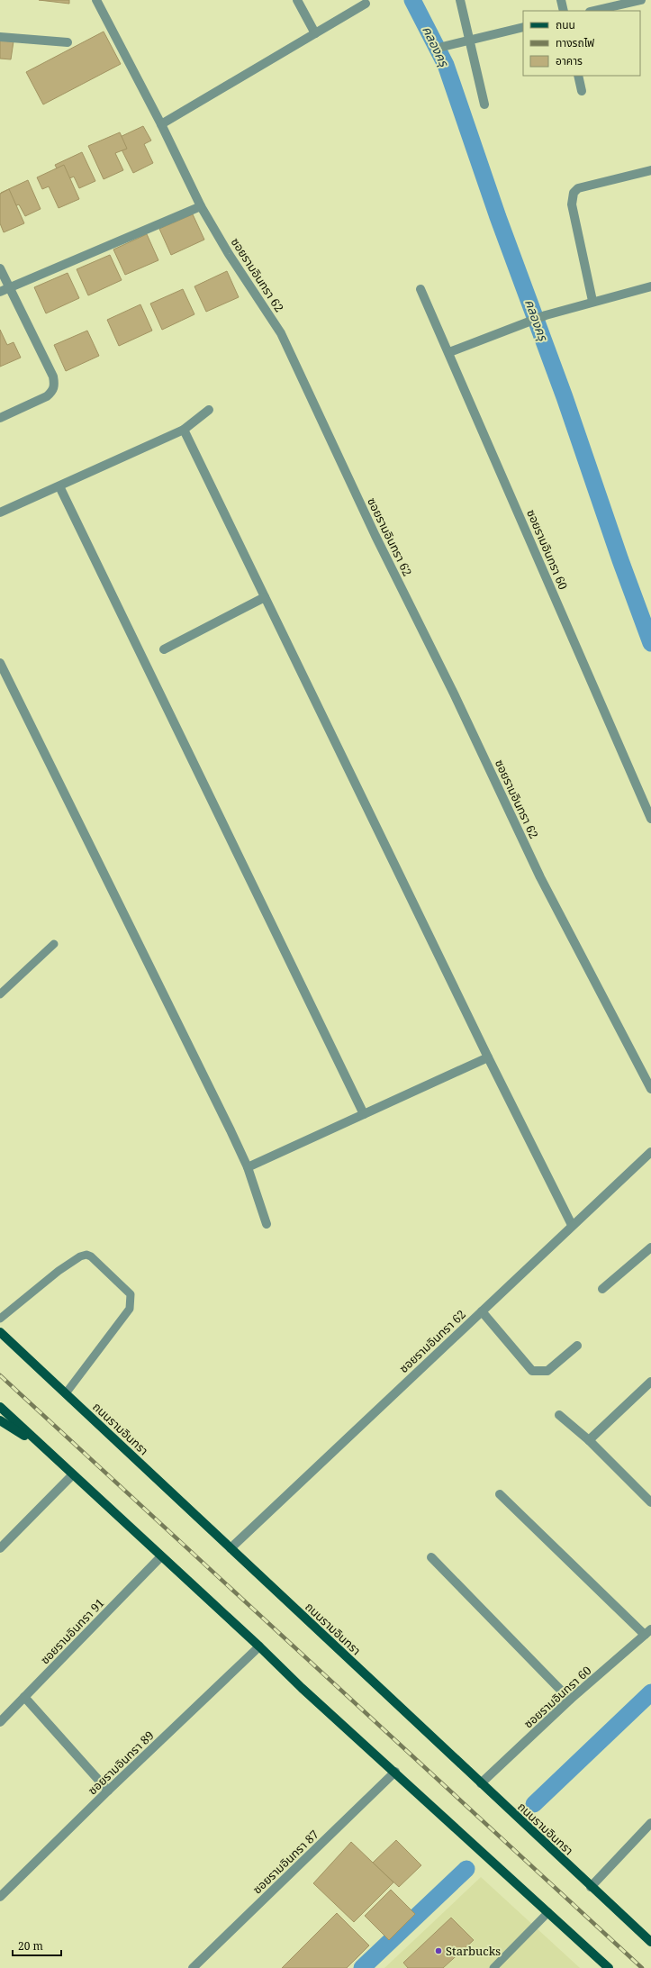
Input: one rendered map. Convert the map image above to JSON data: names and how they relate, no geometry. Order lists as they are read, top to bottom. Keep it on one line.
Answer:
{"streets":{"main road":["ถนนรามอินทรา"],"street":["ซอยรามอินทรา 62","ซอยรามอินทรา 60","ซอยรามอินทรา 91","ซอยรามอินทรา 89","ซอยรามอินทรา 87"]},"crossings":[["ซอยรามอินทรา 62","ถนนรามอินทรา"],["ซอยรามอินทรา 60","ถนนรามอินทรา"]],"water":["คลองครุ"],"places":["Starbucks"],"legend":["ถนน","ทางรถไฟ","อาคาร"],"scale_bar":"20 m"}
